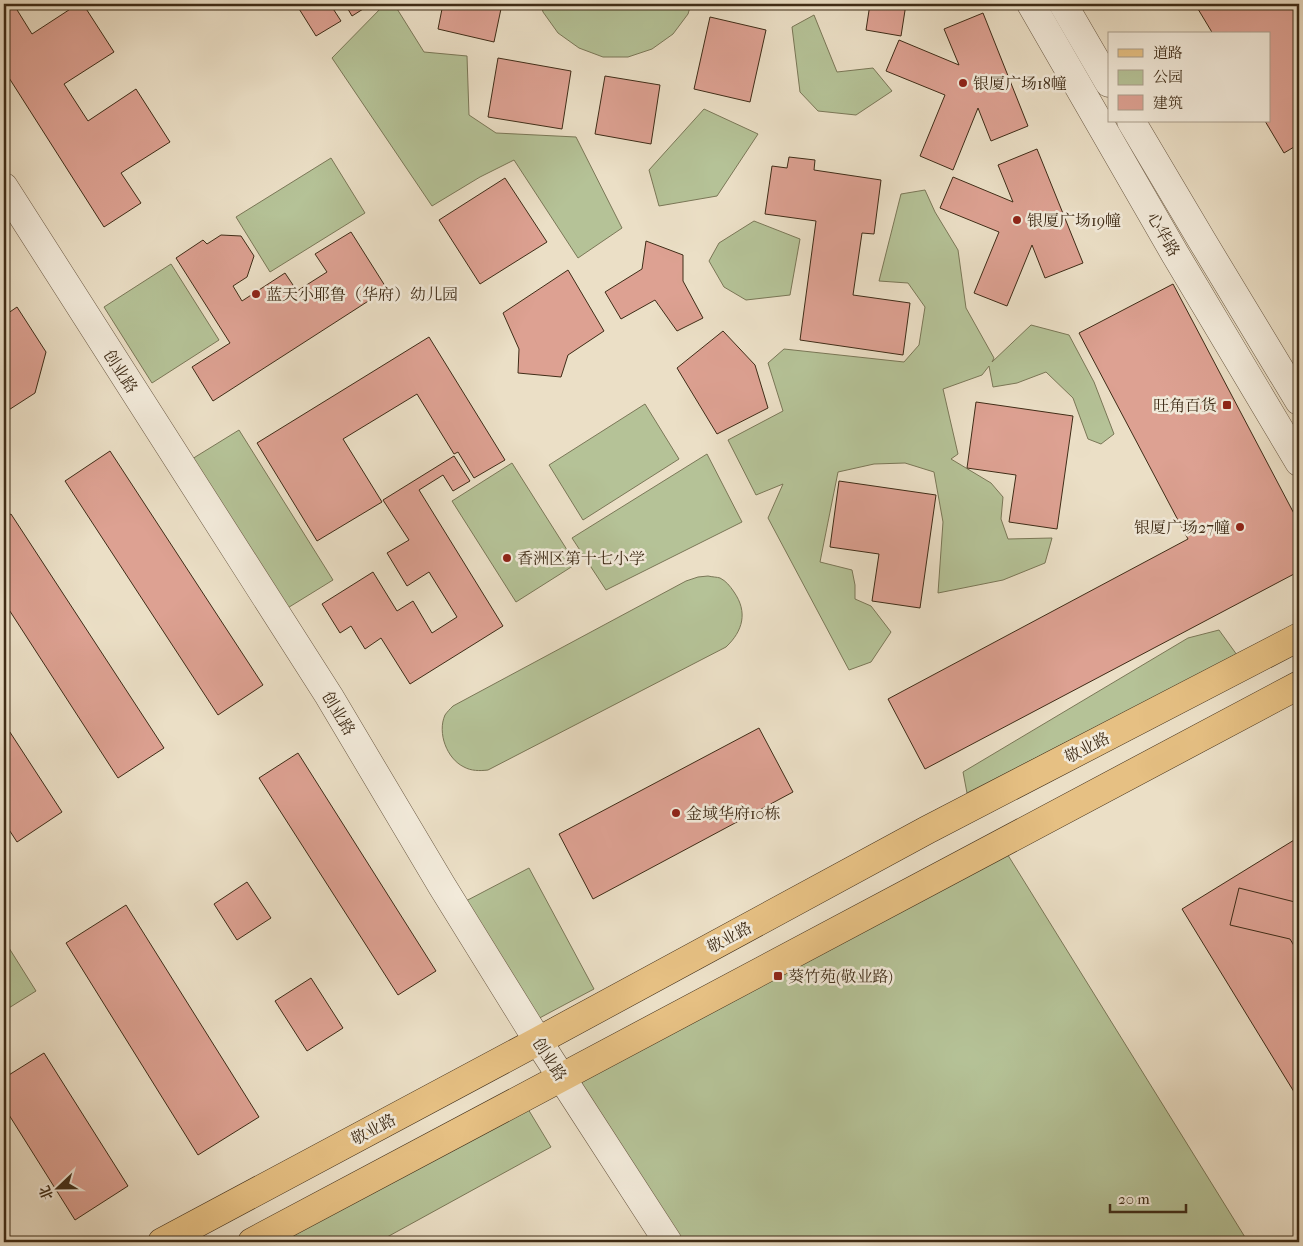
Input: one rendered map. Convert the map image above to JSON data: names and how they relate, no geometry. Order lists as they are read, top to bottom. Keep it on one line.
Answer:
{"streets":{"main road":["敬业路"],"street":["心华路","创业路"]},"crossings":[["创业路","敬业路"]],"places":{"other":["银厦广场18幢","银厦广场19幢","蓝天小耶鲁（华府）幼儿园","银厦广场27幢","香洲区第十七小学","金域华府10栋"],"transit":["旺角百货","葵竹苑(敬业路)"]},"legend":["道路","公园","建筑"],"scale_bar":"20 m","north":"left"}
